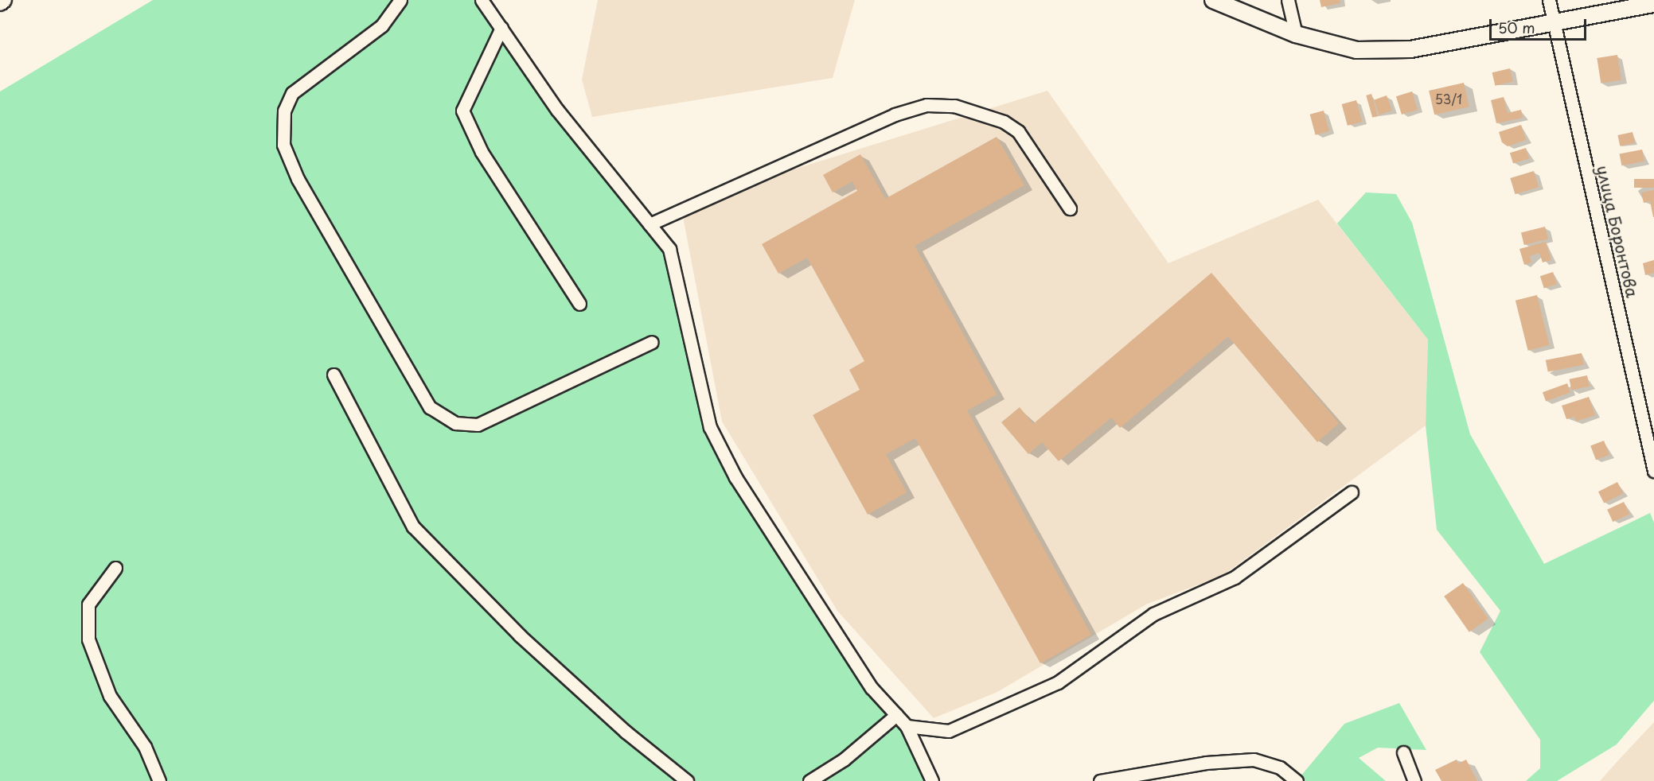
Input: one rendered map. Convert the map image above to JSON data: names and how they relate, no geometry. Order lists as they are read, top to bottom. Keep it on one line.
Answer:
{"streets":{"street":["улица Боронтова"]},"house_numbers":["53/1"],"scale_bar":"50 m"}
